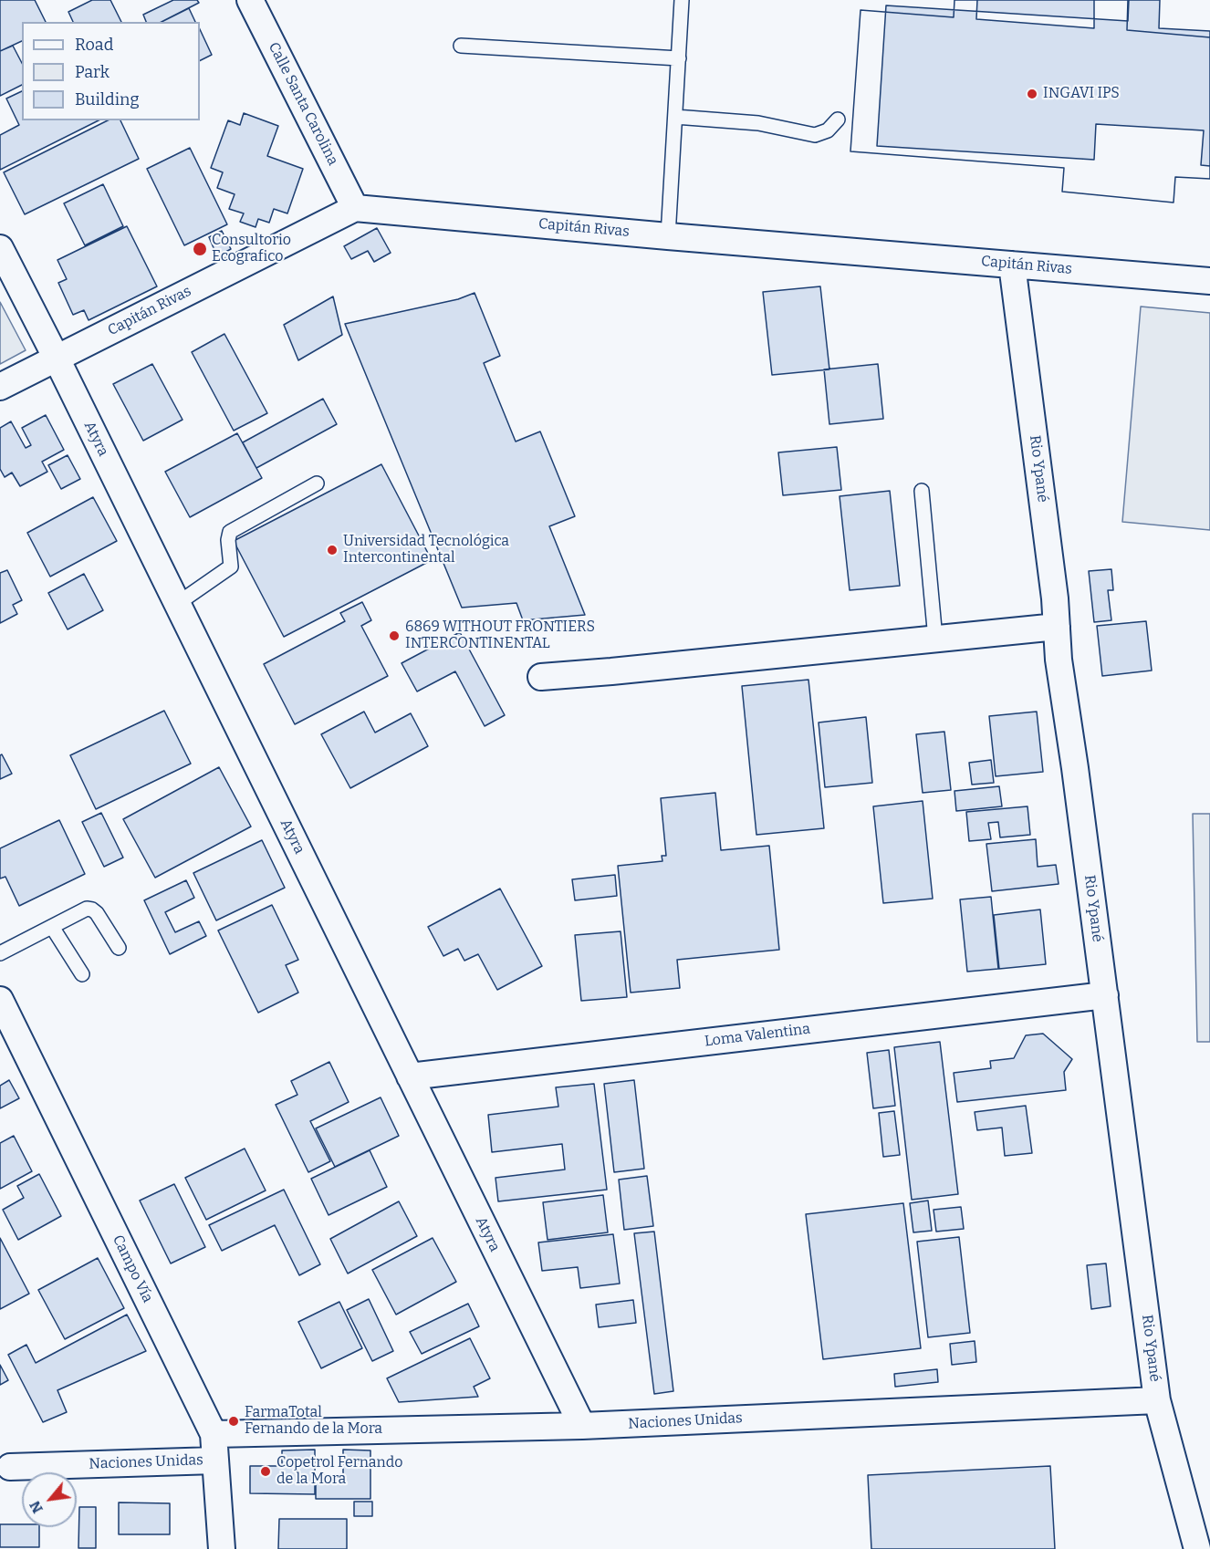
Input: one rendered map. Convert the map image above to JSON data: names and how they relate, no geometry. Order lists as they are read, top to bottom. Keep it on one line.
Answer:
{"streets":{"street":["Calle Santa Carolina","Capitán Rivas","Atyra","Rio Ypané","Loma Valentina","Campo Vía","Naciones Unidas"]},"crossings":[["Calle Santa Carolina","Capitán Rivas"],["Capitán Rivas","Atyra"],["Capitán Rivas","Rio Ypané"],["Atyra","Loma Valentina"],["Atyra","Naciones Unidas"],["Rio Ypané","Loma Valentina"],["Rio Ypané","Naciones Unidas"],["Campo Vía","Naciones Unidas"]],"places":["INGAVI IPS","Consultorio Ecografico","Universidad Tecnológica Intercontinental","6869 WITHOUT FRONTIERS INTERCONTINENTAL","FarmaTotal Fernando de la Mora","Copetrol Fernando de la Mora"],"legend":["Road","Park","Building"],"north":"bottom left"}
